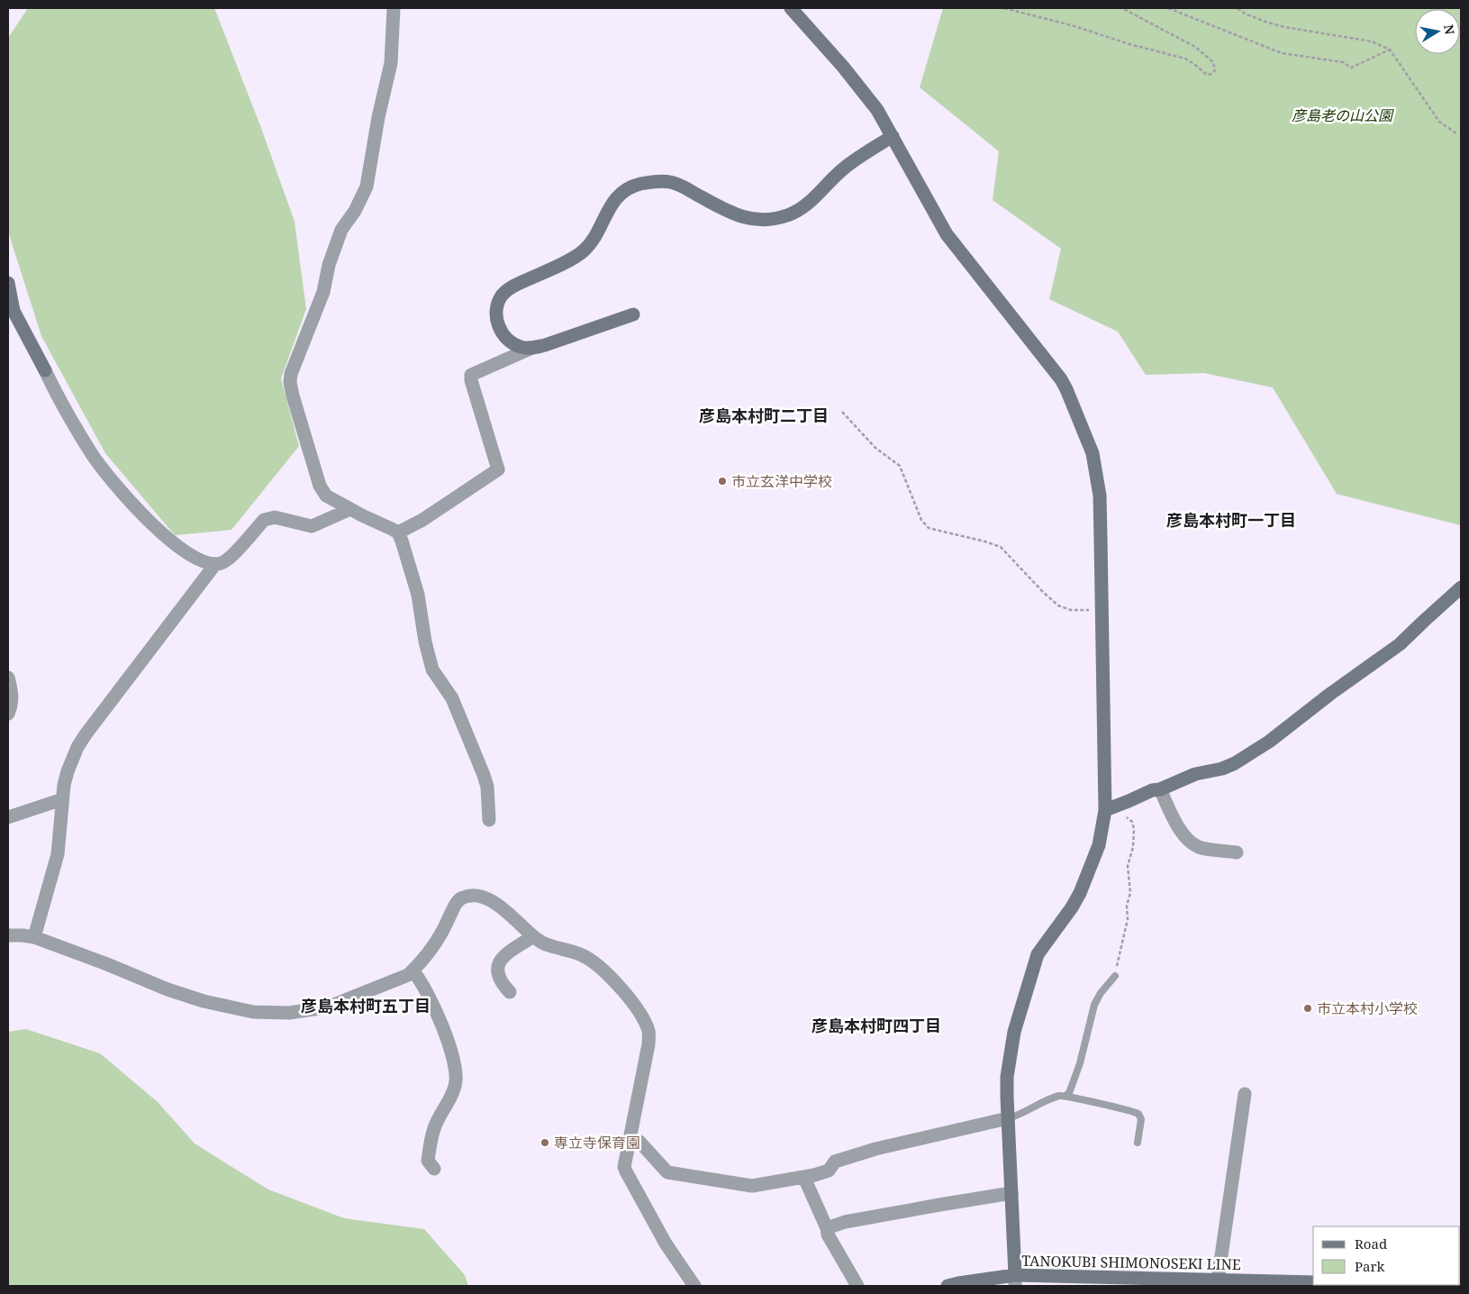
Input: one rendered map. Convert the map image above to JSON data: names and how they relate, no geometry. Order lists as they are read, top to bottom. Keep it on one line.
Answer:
{"streets":{"street":["TANOKUBI SHIMONOSEKI LINE"]},"districts":["彦島本村町二丁目","彦島本村町一丁目","彦島本村町五丁目","彦島本村町四丁目"],"parks":["彦島老の山公園"],"places":["市立玄洋中学校","市立本村小学校","専立寺保育園"],"legend":["Road","Park"],"north":"right"}
